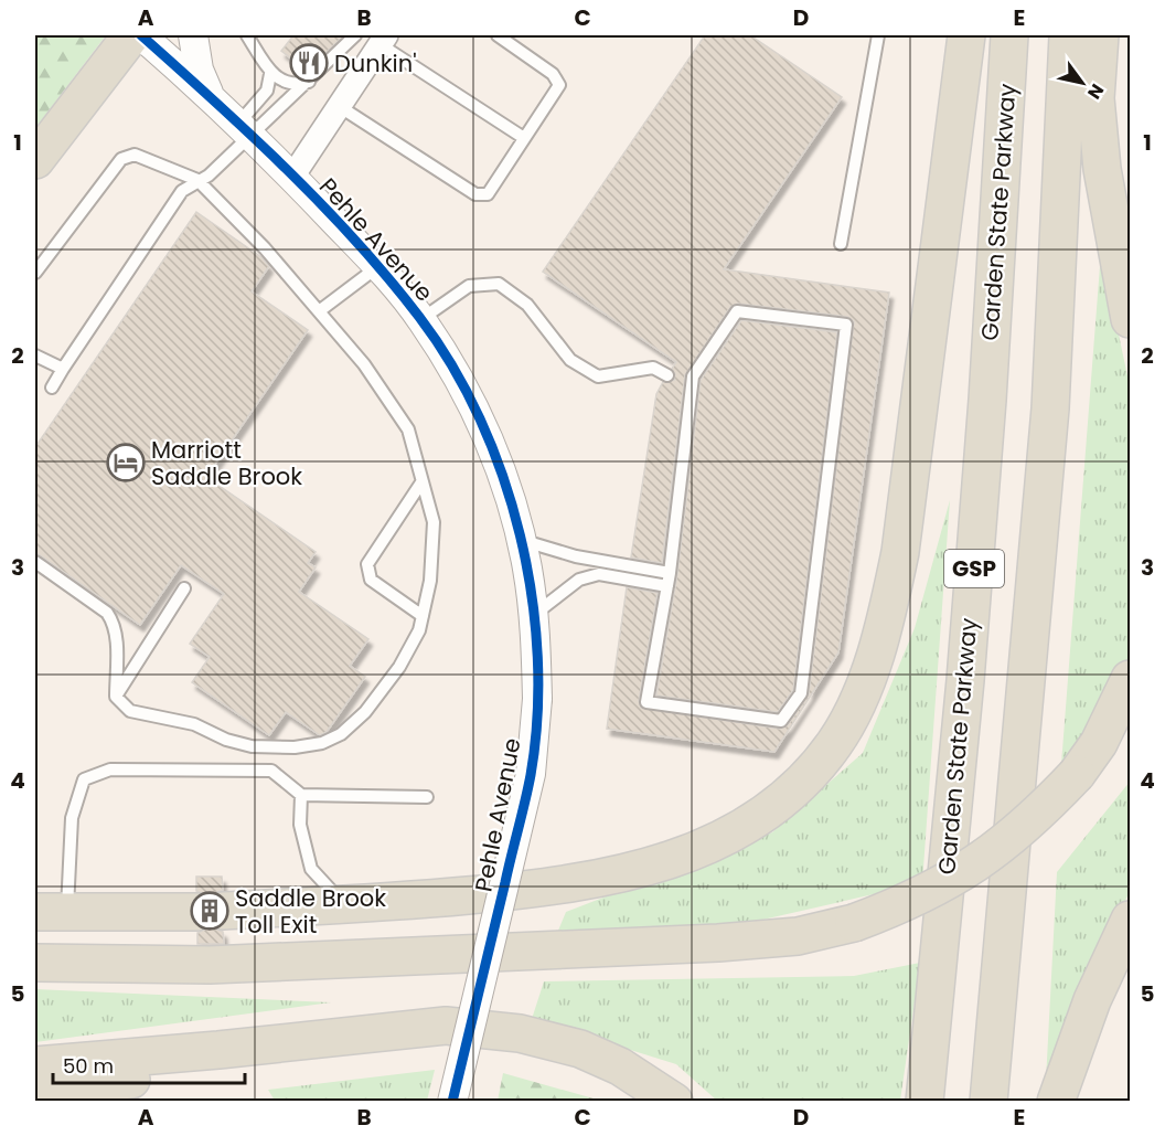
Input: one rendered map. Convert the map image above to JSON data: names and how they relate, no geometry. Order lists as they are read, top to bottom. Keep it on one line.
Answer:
{"streets":{"highway":["Garden State Parkway","GSP"],"street":["Pehle Avenue"]},"places":{"restaurant":["Dunkin'"],"hotel":["Marriott Saddle Brook"],"building":["Saddle Brook Toll Exit"]},"scale_bar":"50 m","north":"bottom right","grid":{"columns":["A","B","C","D","E"],"rows":["1","2","3","4","5"]}}
